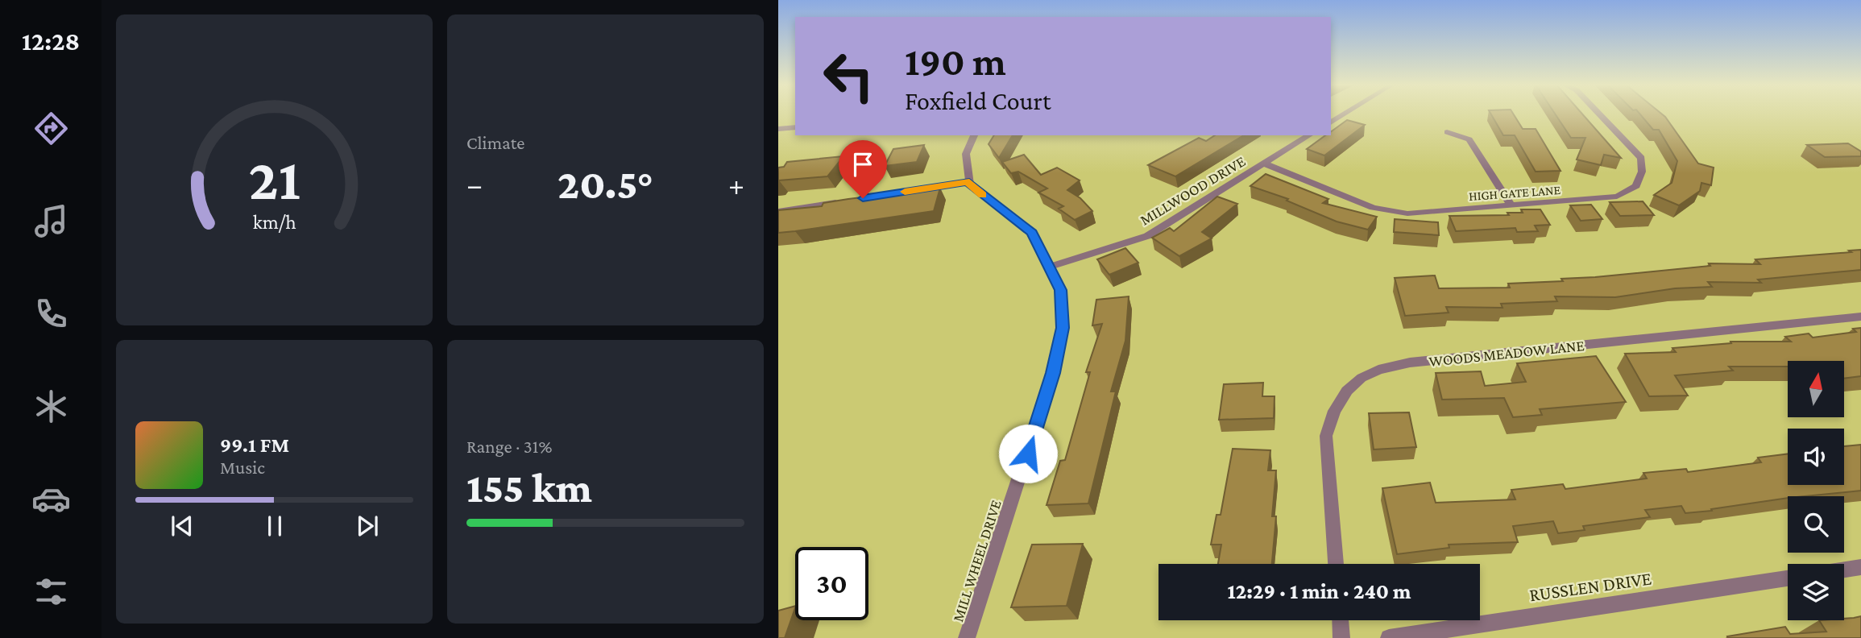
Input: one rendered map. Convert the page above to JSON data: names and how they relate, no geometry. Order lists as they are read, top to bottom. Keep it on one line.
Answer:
{"streets":{"street":["MILLWOOD DRIVE","HIGH GATE LANE","WOODS MEADOW LANE","MILL WHEEL DRIVE","RUSSLEN DRIVE"]},"crossings":[["MILLWOOD DRIVE","HIGH GATE LANE"],["MILLWOOD DRIVE","MILL WHEEL DRIVE"]],"north":"top","page":{"tabs":"12:28","tile":["Climate",["Range · 31%","155 km"]],"turn":["190 m","Foxfield Court"],"heat":["−","20.5°","+"],"song":["99.1 FM","Music"],"limit":"30","trip":"12:29 · 1 min · 240 m","gauge":["21","km/h"]}}
